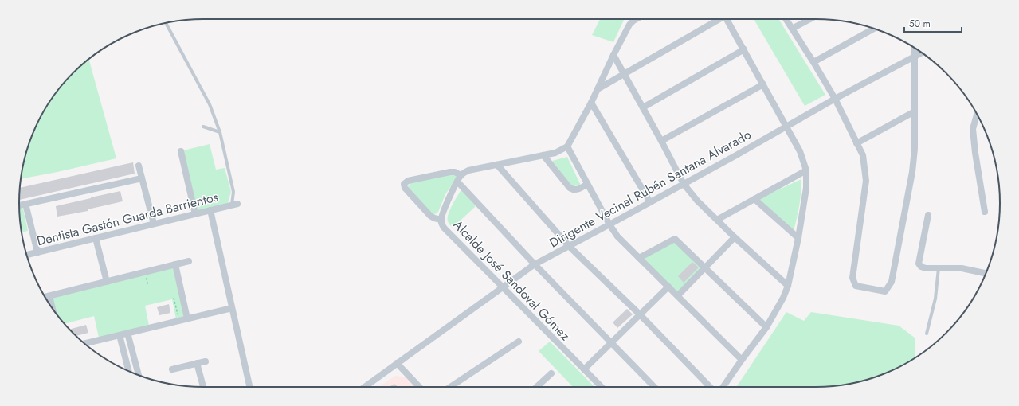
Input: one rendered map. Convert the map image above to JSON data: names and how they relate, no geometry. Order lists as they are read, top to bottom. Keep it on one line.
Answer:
{"streets":{"street":["Dirigente Vecinal Rubén Santana Alvarado","Dentista Gastón Guarda Barrientos","Alcalde José Sandoval Gómez"]},"crossings":[["Dirigente Vecinal Rubén Santana Alvarado","Alcalde José Sandoval Gómez"]],"scale_bar":"50 m"}
